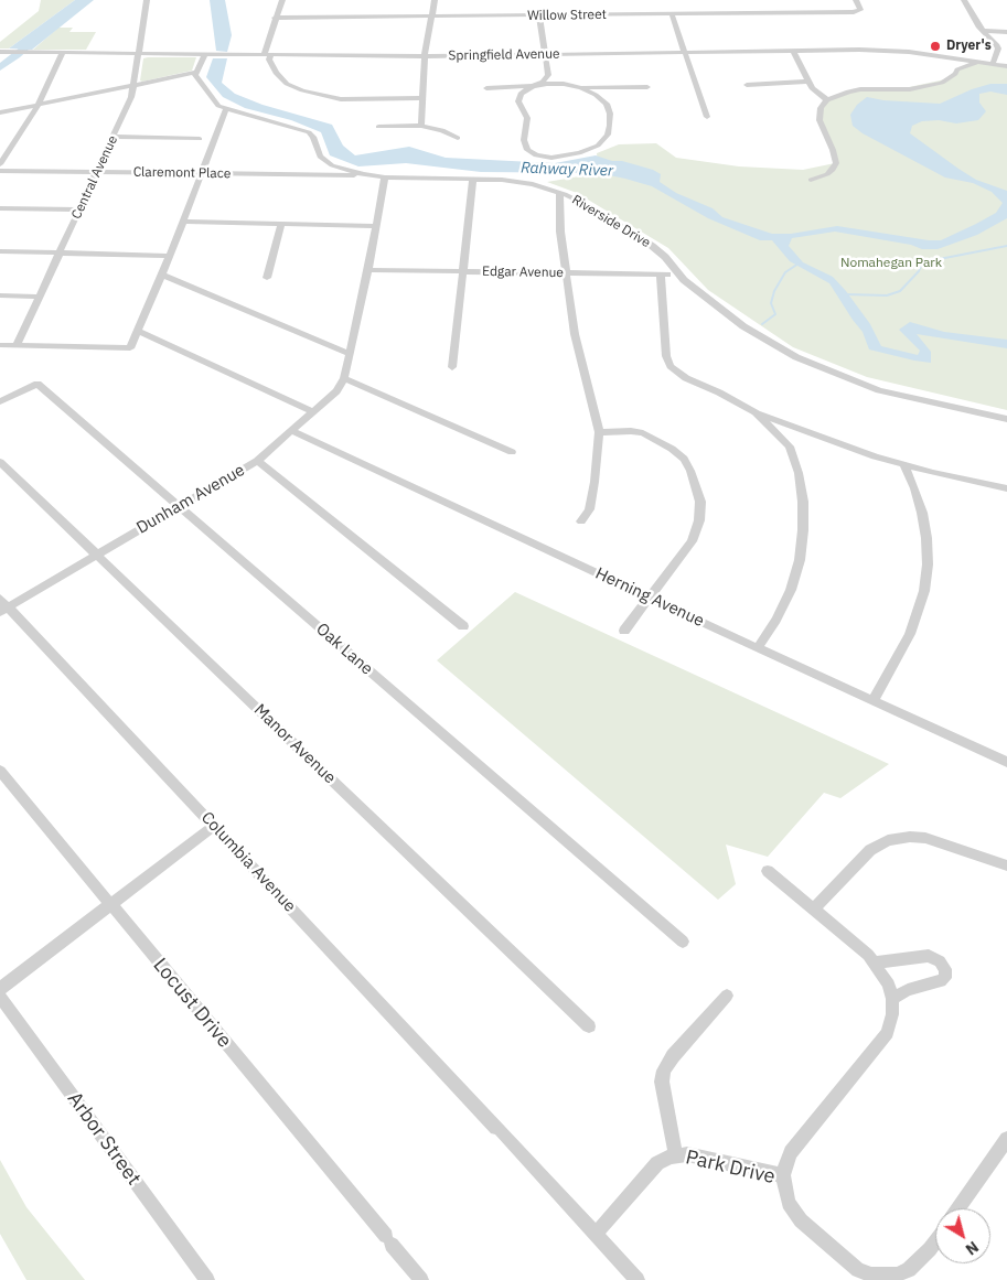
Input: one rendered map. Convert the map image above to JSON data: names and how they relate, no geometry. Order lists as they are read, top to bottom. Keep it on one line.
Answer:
{"streets":{"street":["Willow Street","Springfield Avenue","Claremont Place","Central Avenue","Riverside Drive","Edgar Avenue","Dunham Avenue","Herning Avenue","Oak Lane","Manor Avenue","Columbia Avenue","Locust Drive","Arbor Street","Park Drive"]},"crossings":[["Springfield Avenue","Central Avenue"],["Claremont Place","Central Avenue"],["Claremont Place","Riverside Drive"],["Riverside Drive","Edgar Avenue"],["Riverside Drive","Dunham Avenue"],["Edgar Avenue","Dunham Avenue"],["Dunham Avenue","Herning Avenue"],["Dunham Avenue","Oak Lane"],["Dunham Avenue","Manor Avenue"],["Dunham Avenue","Columbia Avenue"]],"water":["Rahway River"],"parks":["Nomahegan Park"],"places":["Dryer's"],"north":"bottom right"}
